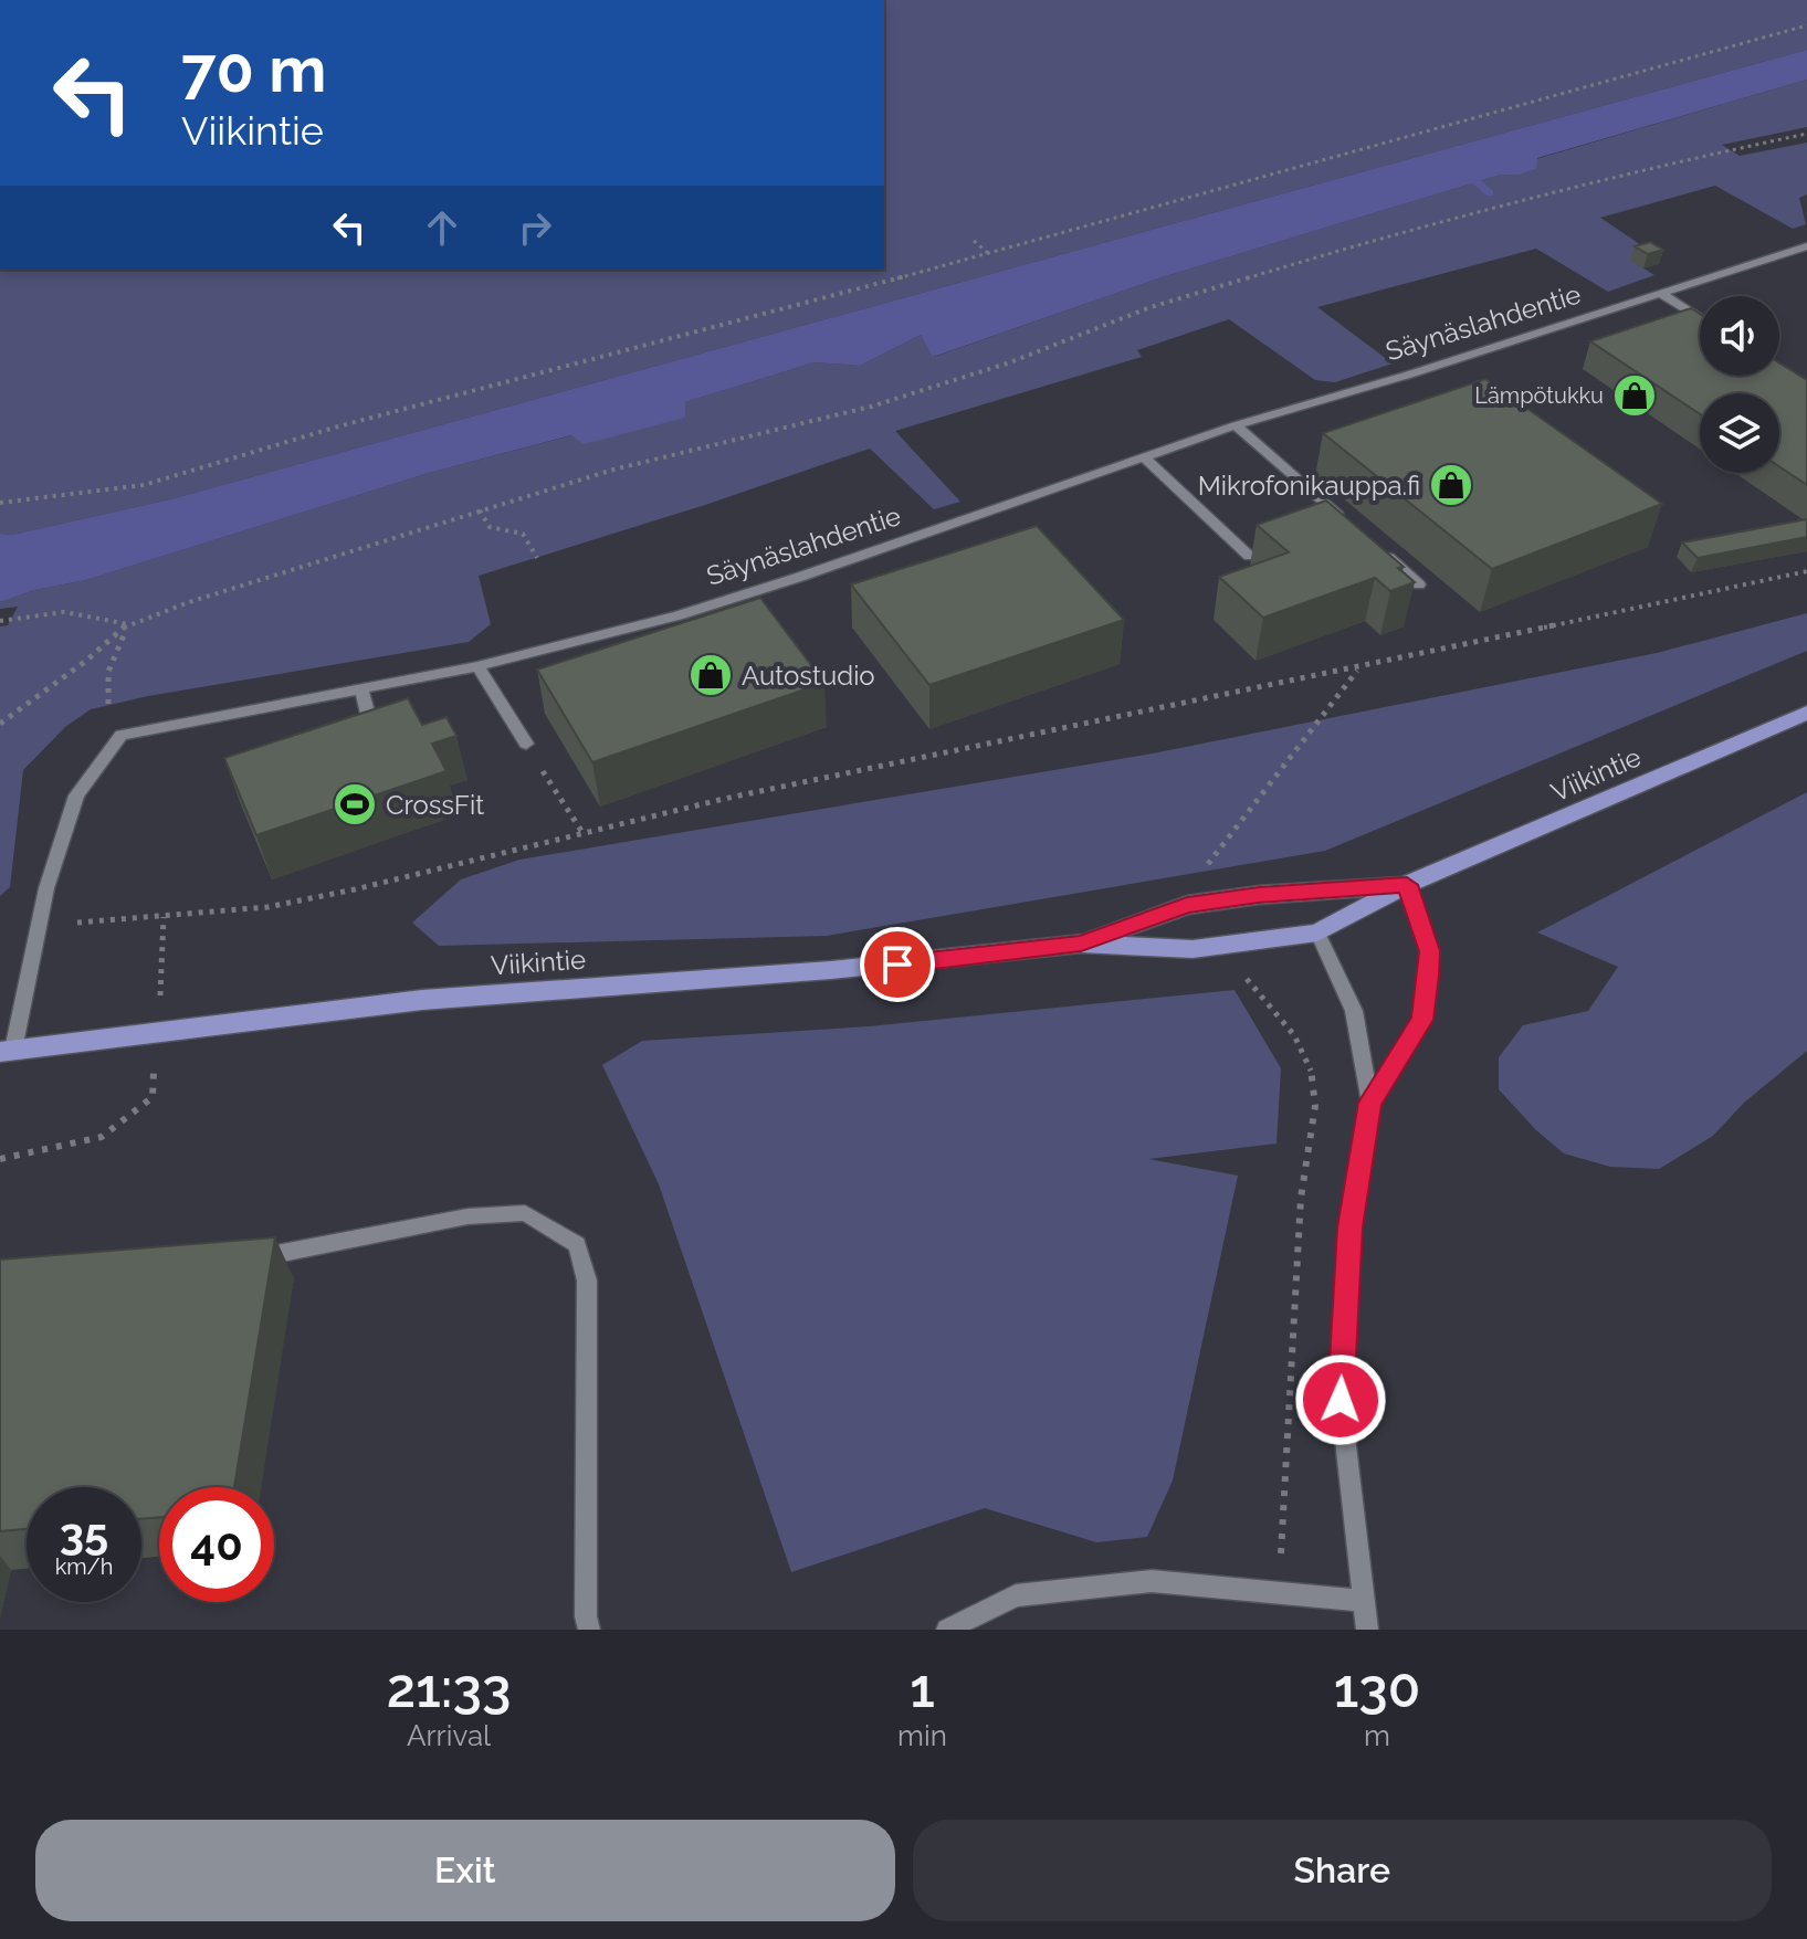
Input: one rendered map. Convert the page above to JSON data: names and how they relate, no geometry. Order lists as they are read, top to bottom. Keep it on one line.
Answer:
{"streets":{"main road":["Viikintie"],"street":["Säynäslahdentie"]},"places":{"shop":["Lämpötukku","Mikrofonikauppa.fi","Autostudio"],"sports":["CrossFit"]},"page":{"turn":["70 m","Viikintie"],"speed":"35 km/h","limit":"40","eta":["21:33","Arrival","1","min","130","m"],"buttons":["Exit","Share"]}}
